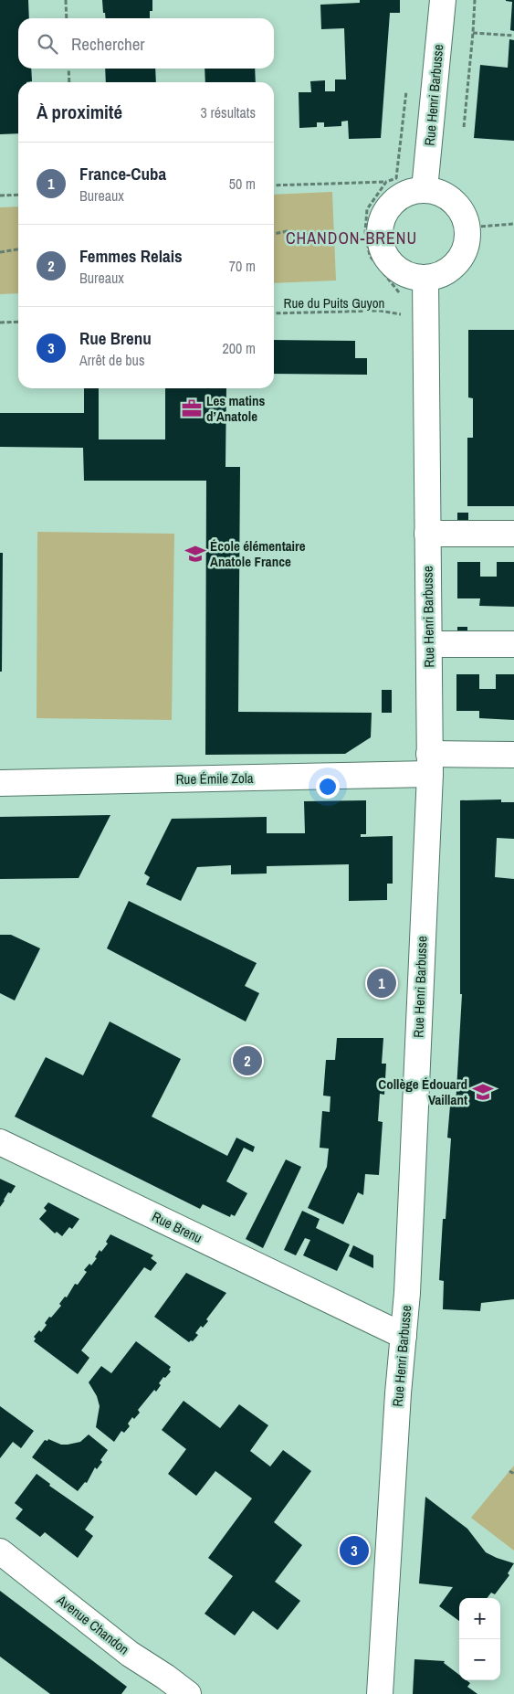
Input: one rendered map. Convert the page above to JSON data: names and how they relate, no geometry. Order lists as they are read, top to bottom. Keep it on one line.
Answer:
{"streets":{"street":["Rue Henri Barbusse","Rue Émile Zola","Rue Brenu","Avenue Chandon"],"path":["Rue du Puits Guyon"]},"crossings":[["Rue Henri Barbusse","Rue du Puits Guyon"],["Rue Henri Barbusse","Rue Émile Zola"],["Rue Henri Barbusse","Rue Brenu"]],"districts":["CHANDON-BRENU"],"places":{"office":["Les matins d’Anatole"],"school or university":["École élémentaire Anatole France","Collège Édouard Vaillant"]},"page":{"search":"Rechercher","heading":["À proximité","3 résultats"],"list":[{"mark":"1","name":"France-Cuba","note":"Bureaux","value":"50 m"},{"mark":"2","name":"Femmes Relais","note":"Bureaux","value":"70 m"},{"mark":"3","name":"Rue Brenu","note":"Arrêt de bus","value":"200 m"}],"pins":["1","2","3"],"map_buttons":["+","−"]}}
